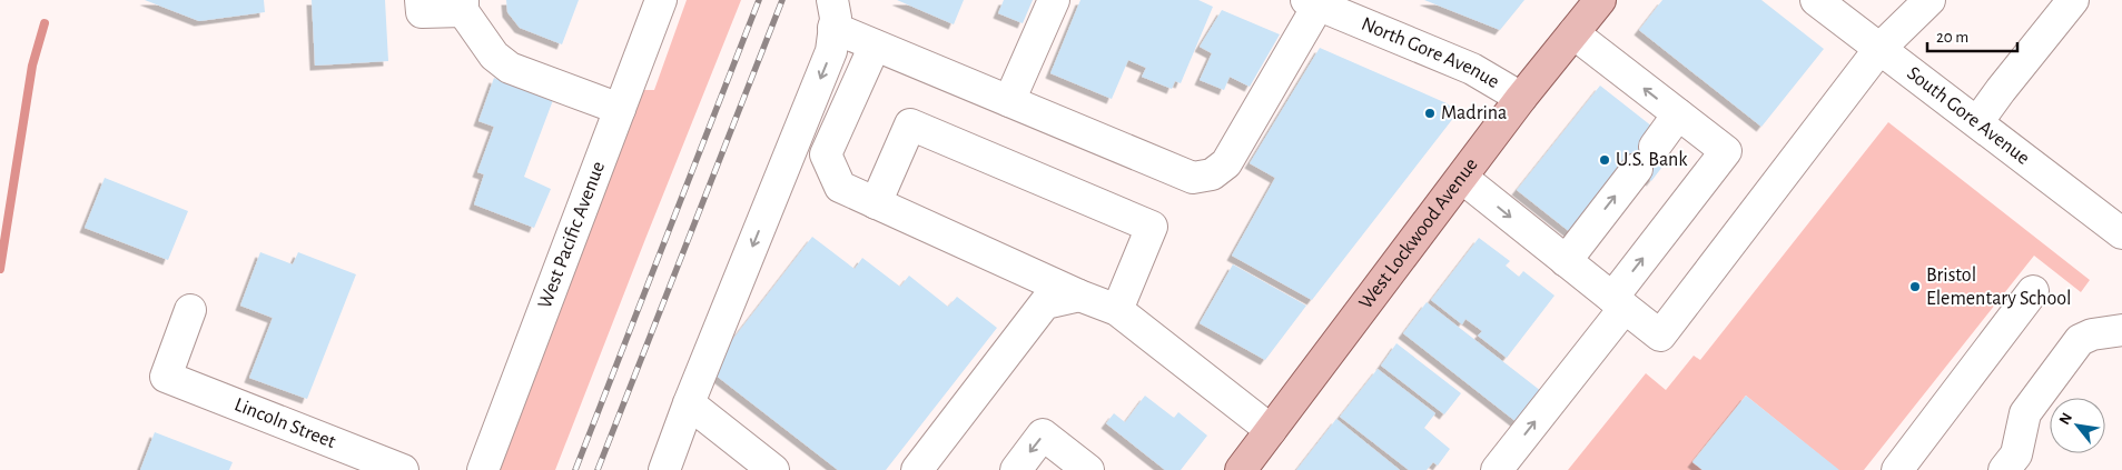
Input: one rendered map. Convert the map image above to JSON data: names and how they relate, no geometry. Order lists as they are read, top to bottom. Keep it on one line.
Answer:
{"streets":{"main road":["West Lockwood Avenue"],"street":["North Gore Avenue","South Gore Avenue","West Pacific Avenue","Lincoln Street"]},"crossings":[["North Gore Avenue","West Lockwood Avenue"]],"places":["Madrina","U.S. Bank","Bristol Elementary School"],"scale_bar":"20 m","north":"top left"}
